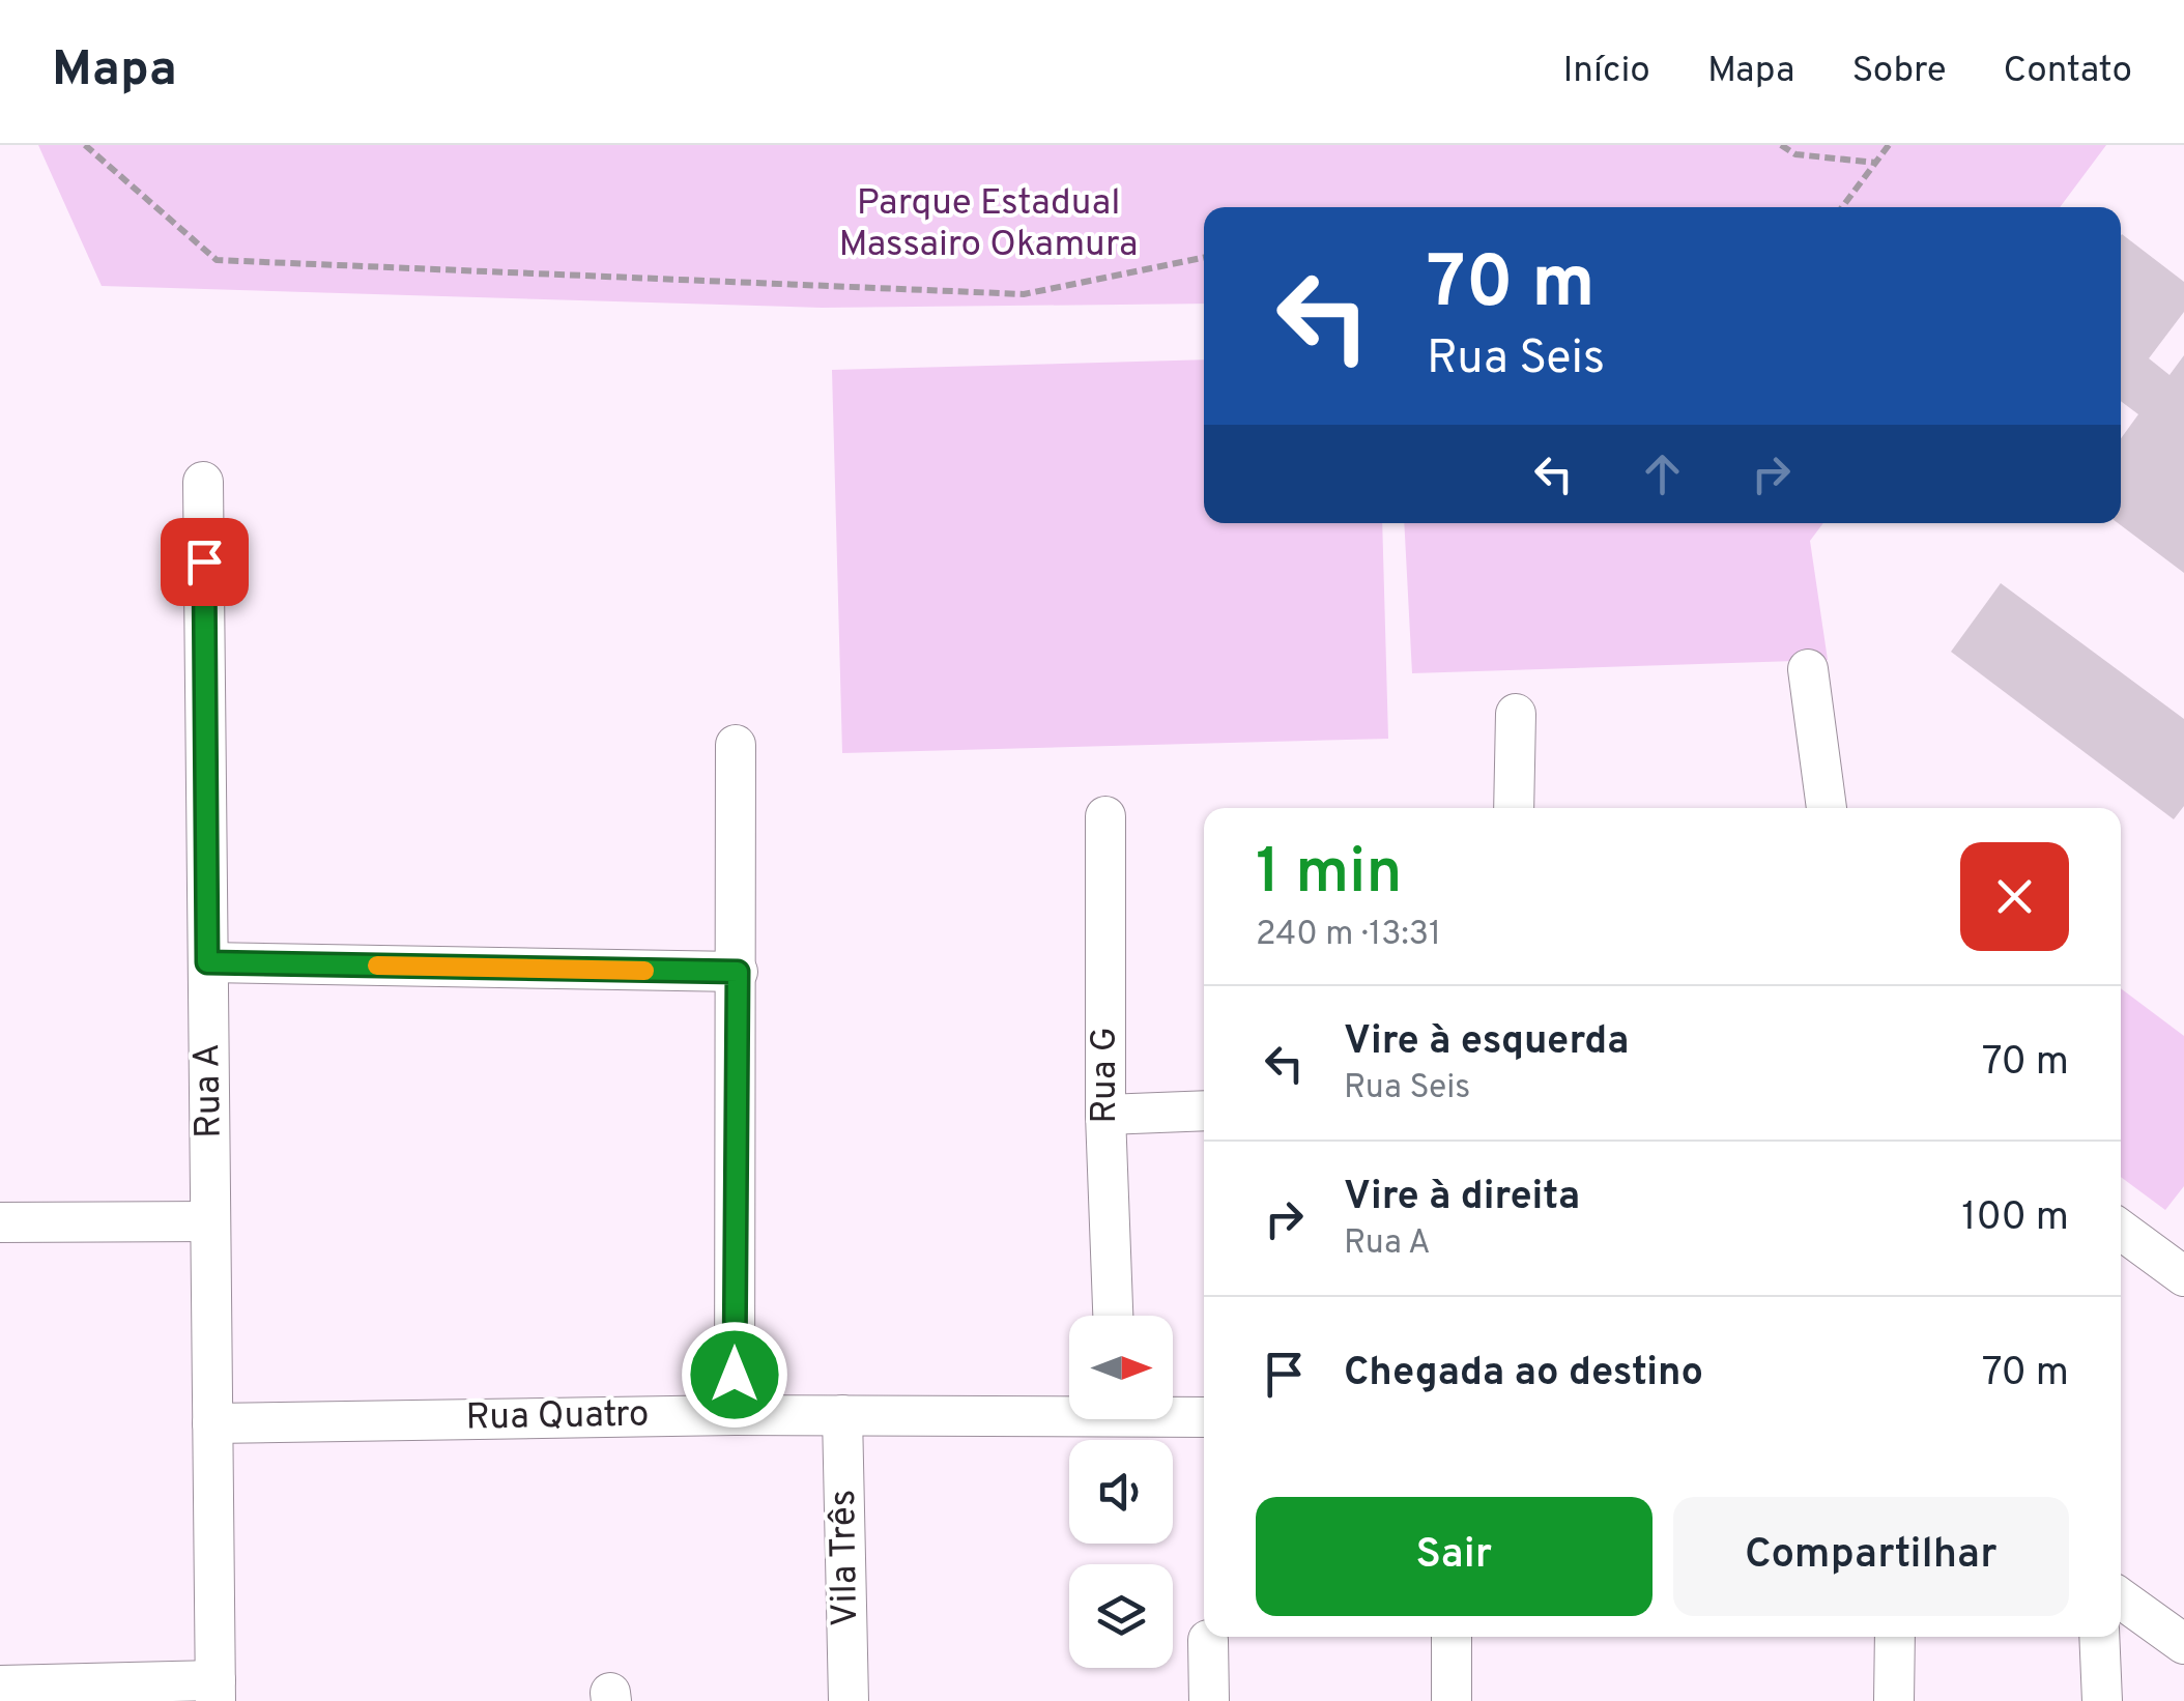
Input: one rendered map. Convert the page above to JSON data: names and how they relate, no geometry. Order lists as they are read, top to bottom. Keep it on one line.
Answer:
{"streets":{"street":["Rua G","Rua A","Rua Quatro","Vila Três"]},"crossings":[["Rua A","Rua Quatro"],["Rua Quatro","Vila Três"]],"parks":["Parque Estadual Massairo Okamura"],"north":"right","page":{"header":"Mapa","nav":["Início","Mapa","Sobre","Contato"],"turn":["70 m","Rua Seis"],"heading":["1 min","240 m · 13:31"],"list":[{"name":"Vire à esquerda","note":"Rua Seis","value":"70 m"},{"name":"Vire à direita","note":"Rua A","value":"100 m"},{"name":"Chegada ao destino","value":"70 m"}],"buttons":["Sair","Compartilhar"]}}
